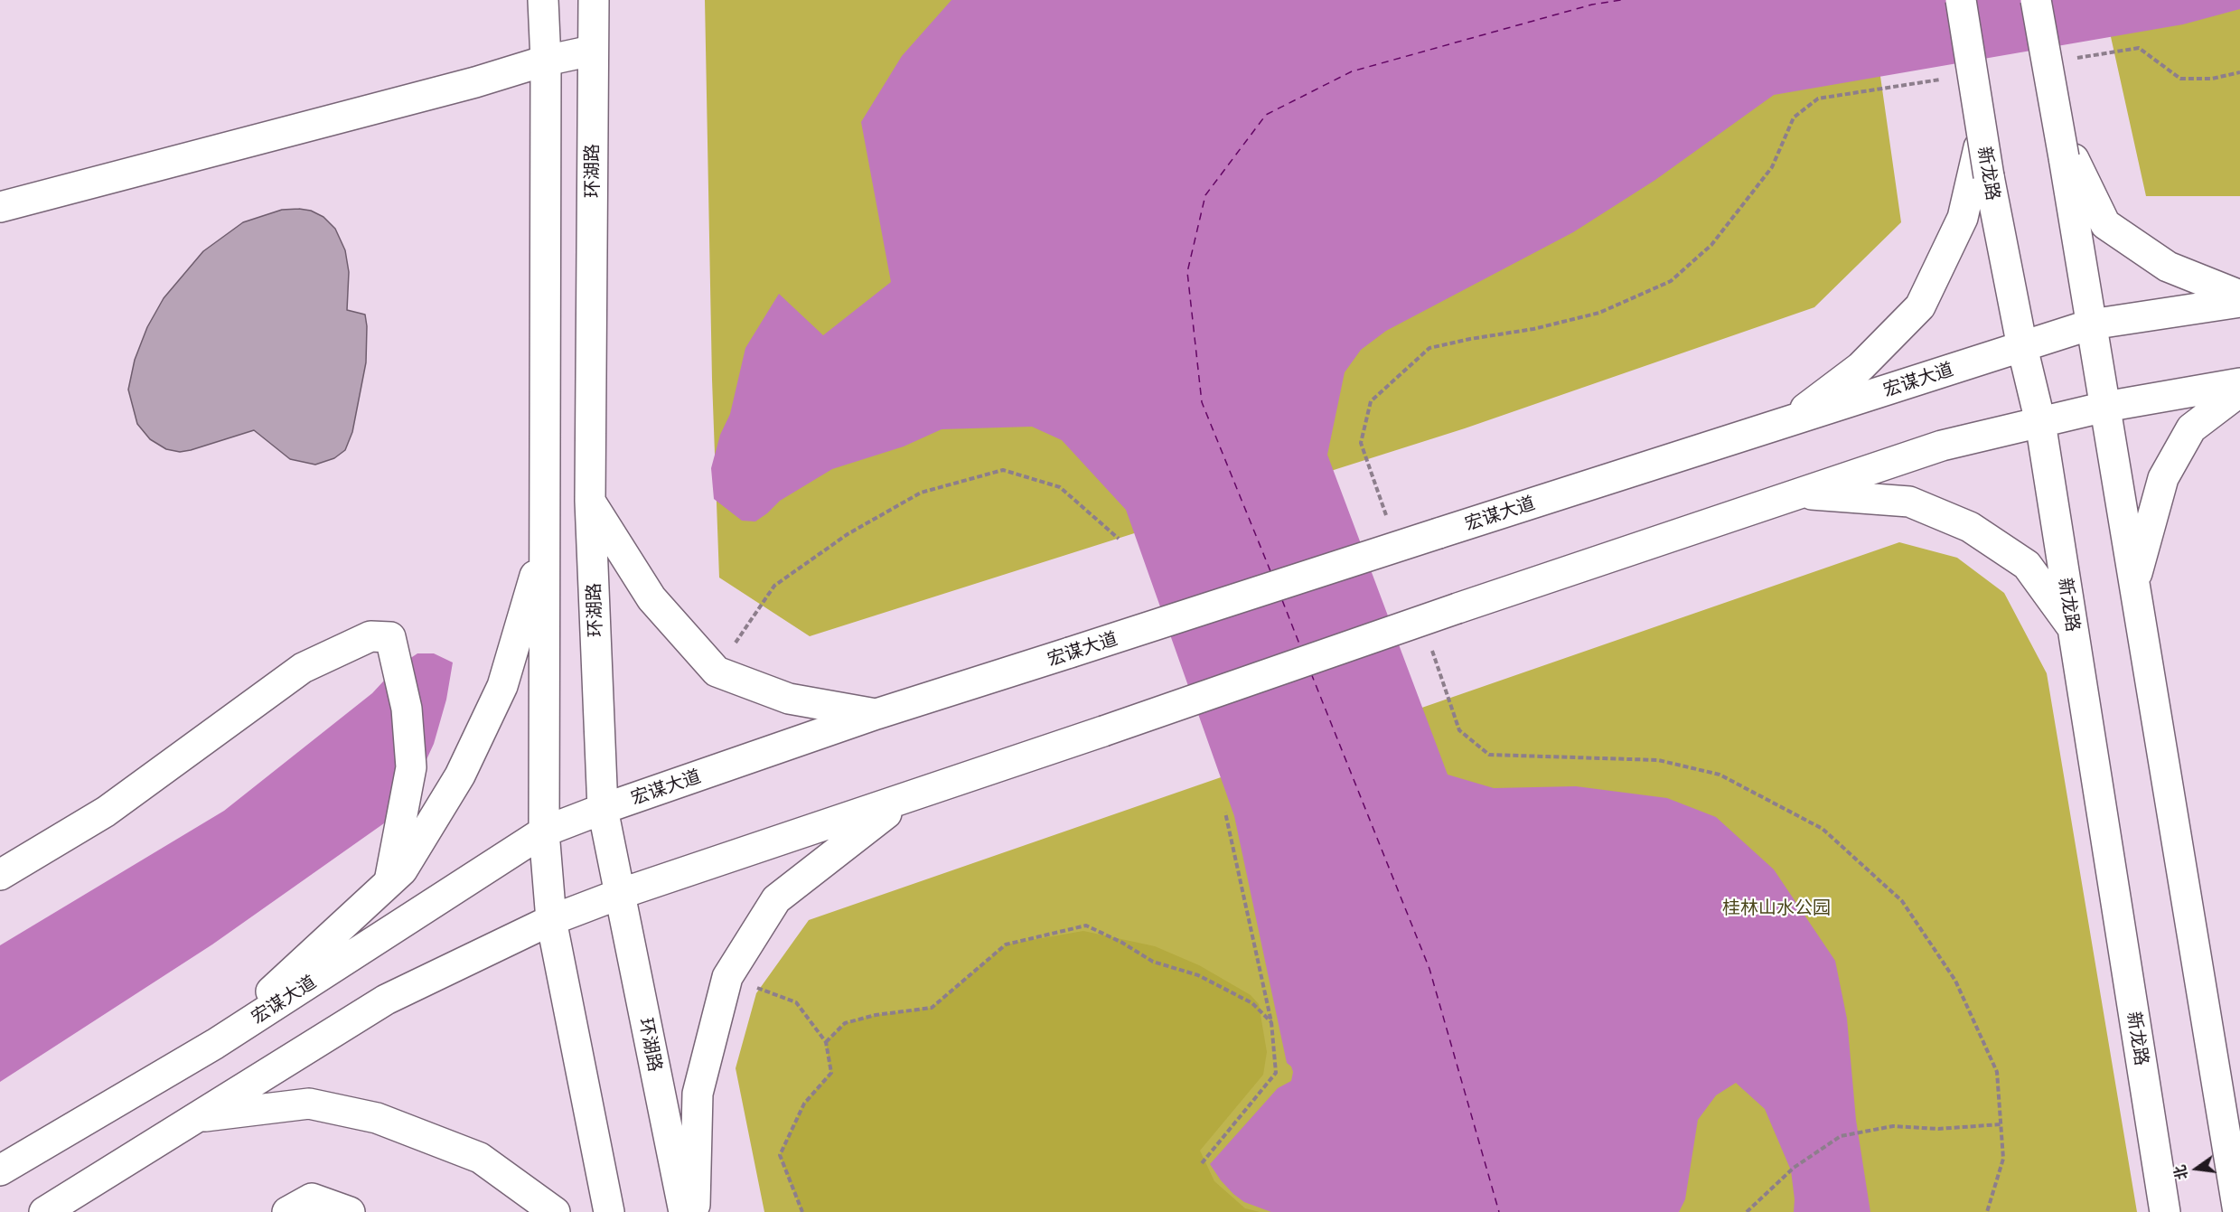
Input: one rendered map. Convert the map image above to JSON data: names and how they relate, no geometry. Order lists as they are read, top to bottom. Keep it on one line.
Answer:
{"streets":{"main road":["环湖路","新龙路","宏谋大道"]},"crossings":[["环湖路","宏谋大道"],["新龙路","宏谋大道"]],"parks":["桂林山水公园"],"north":"left"}
